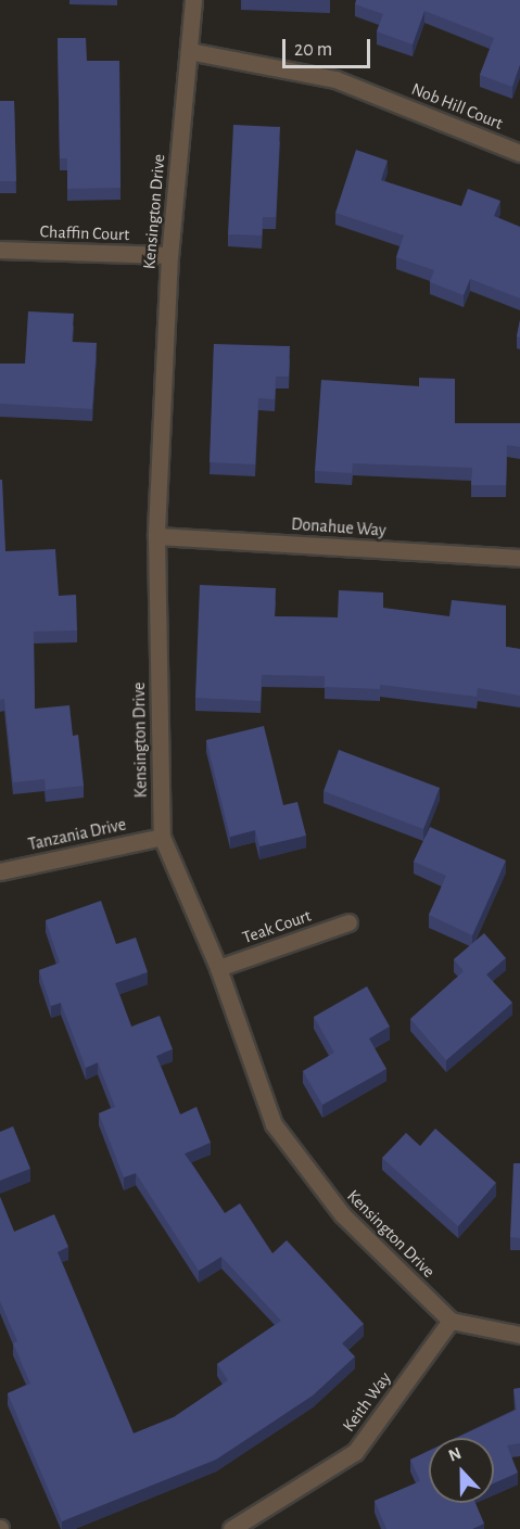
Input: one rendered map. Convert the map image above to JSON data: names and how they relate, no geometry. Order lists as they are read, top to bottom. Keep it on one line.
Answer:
{"streets":{"street":["Nob Hill Court","Kensington Drive","Chaffin Court","Donahue Way","Tanzania Drive","Teak Court","Keith Way"]},"crossings":[["Nob Hill Court","Kensington Drive"],["Kensington Drive","Chaffin Court"],["Kensington Drive","Donahue Way"],["Kensington Drive","Tanzania Drive"],["Kensington Drive","Teak Court"],["Kensington Drive","Keith Way"]],"scale_bar":"20 m","north":"top"}
